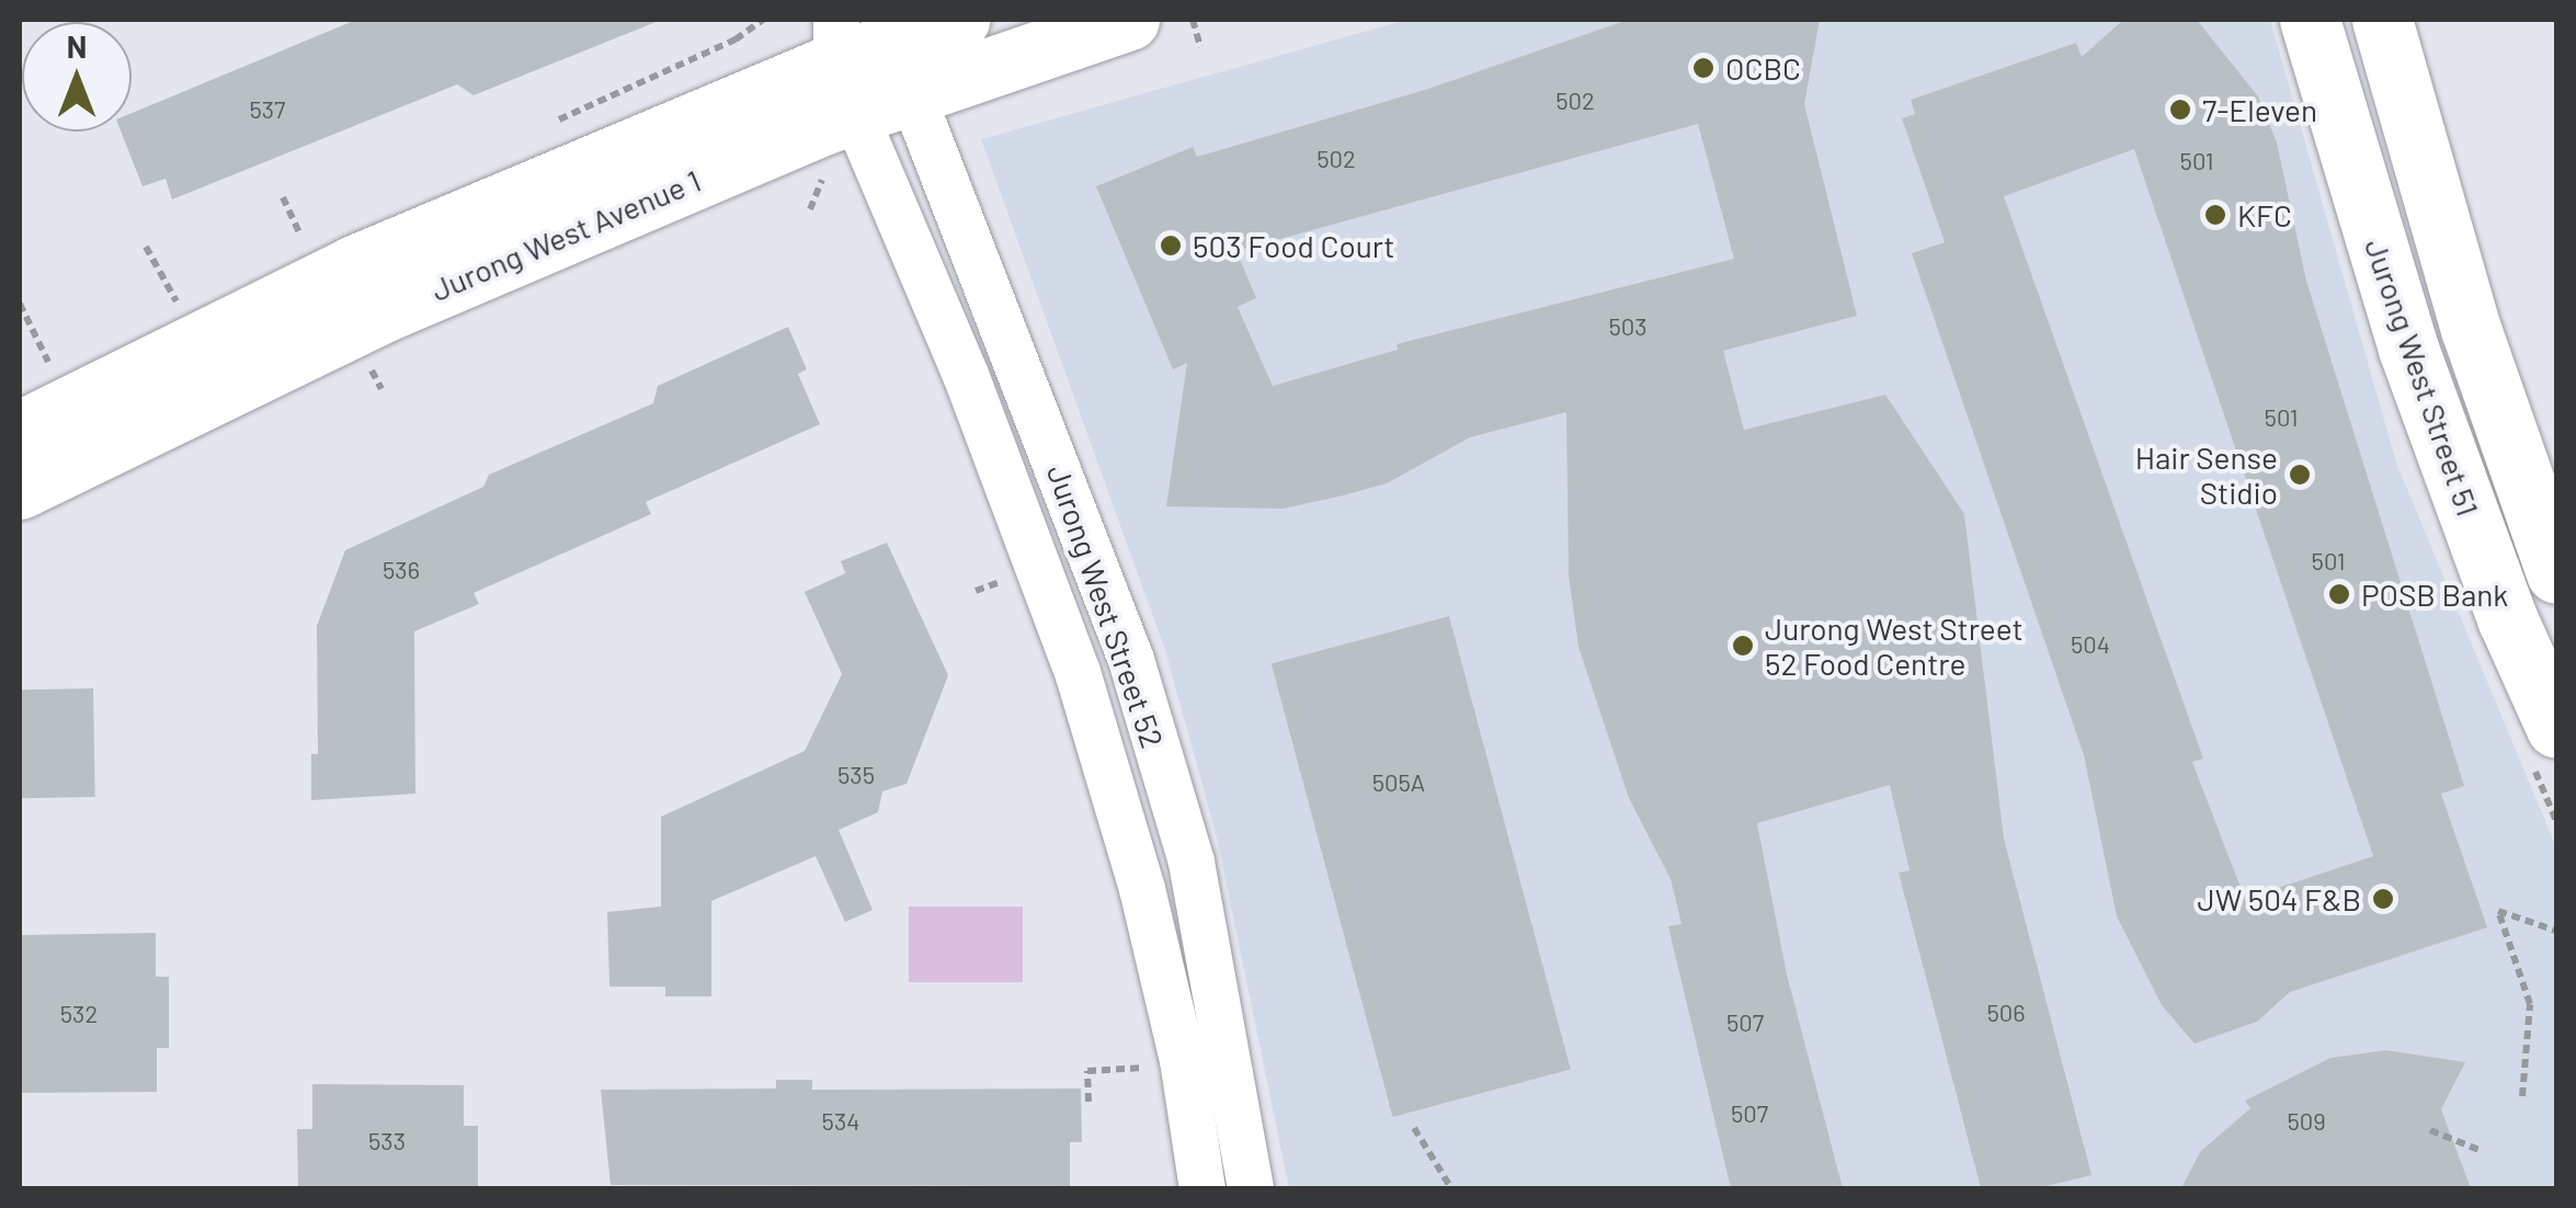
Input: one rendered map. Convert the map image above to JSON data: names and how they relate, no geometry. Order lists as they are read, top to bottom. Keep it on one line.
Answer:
{"streets":{"street":["Jurong West Avenue 1","Jurong West Street 51","Jurong West Street 52"]},"crossings":[["Jurong West Avenue 1","Jurong West Street 52"]],"places":["OCBC","7-Eleven","KFC","503 Food Court","Hair Sense Stidio","POSB Bank","Jurong West Street 52 Food Centre","JW 504 F&B"],"house_numbers":["502","537","502","501","503","501","501","536","504","535","505A","506","532","507","507","534","509","533"],"north":"top"}
